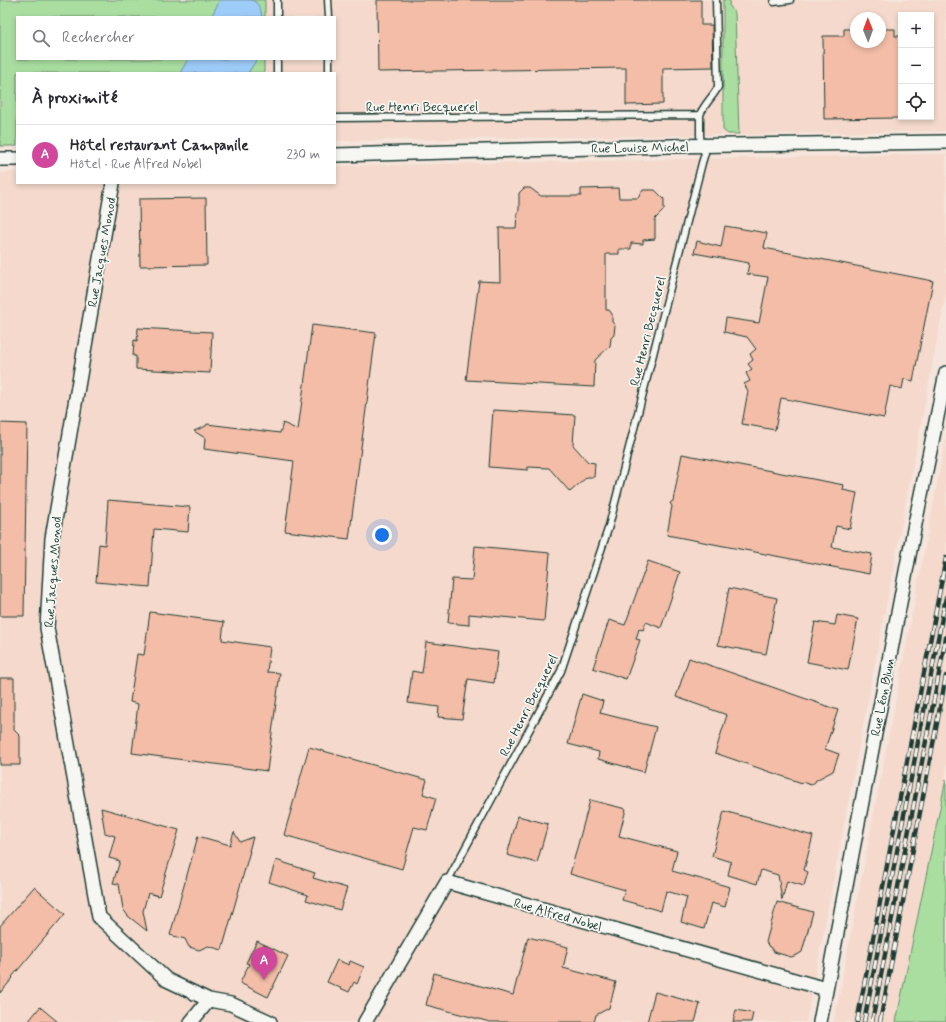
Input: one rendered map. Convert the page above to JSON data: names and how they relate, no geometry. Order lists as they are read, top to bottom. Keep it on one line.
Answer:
{"streets":{"street":["Rue Louise Michel","Rue Jacques Monod","Rue Léon Blum","Rue Alfred Nobel"],"lane":["Rue Henri Becquerel"]},"crossings":[["Rue Henri Becquerel","Rue Louise Michel"],["Rue Henri Becquerel","Rue Alfred Nobel"],["Rue Léon Blum","Rue Alfred Nobel"]],"north":"top","page":{"map_buttons":["+","−"],"search":"Rechercher","heading":"À proximité","list":[{"mark":"A","name":"Hôtel restaurant Campanile","note":"Hôtel · Rue Alfred Nobel","value":"230 m"}],"pins":"A"}}
